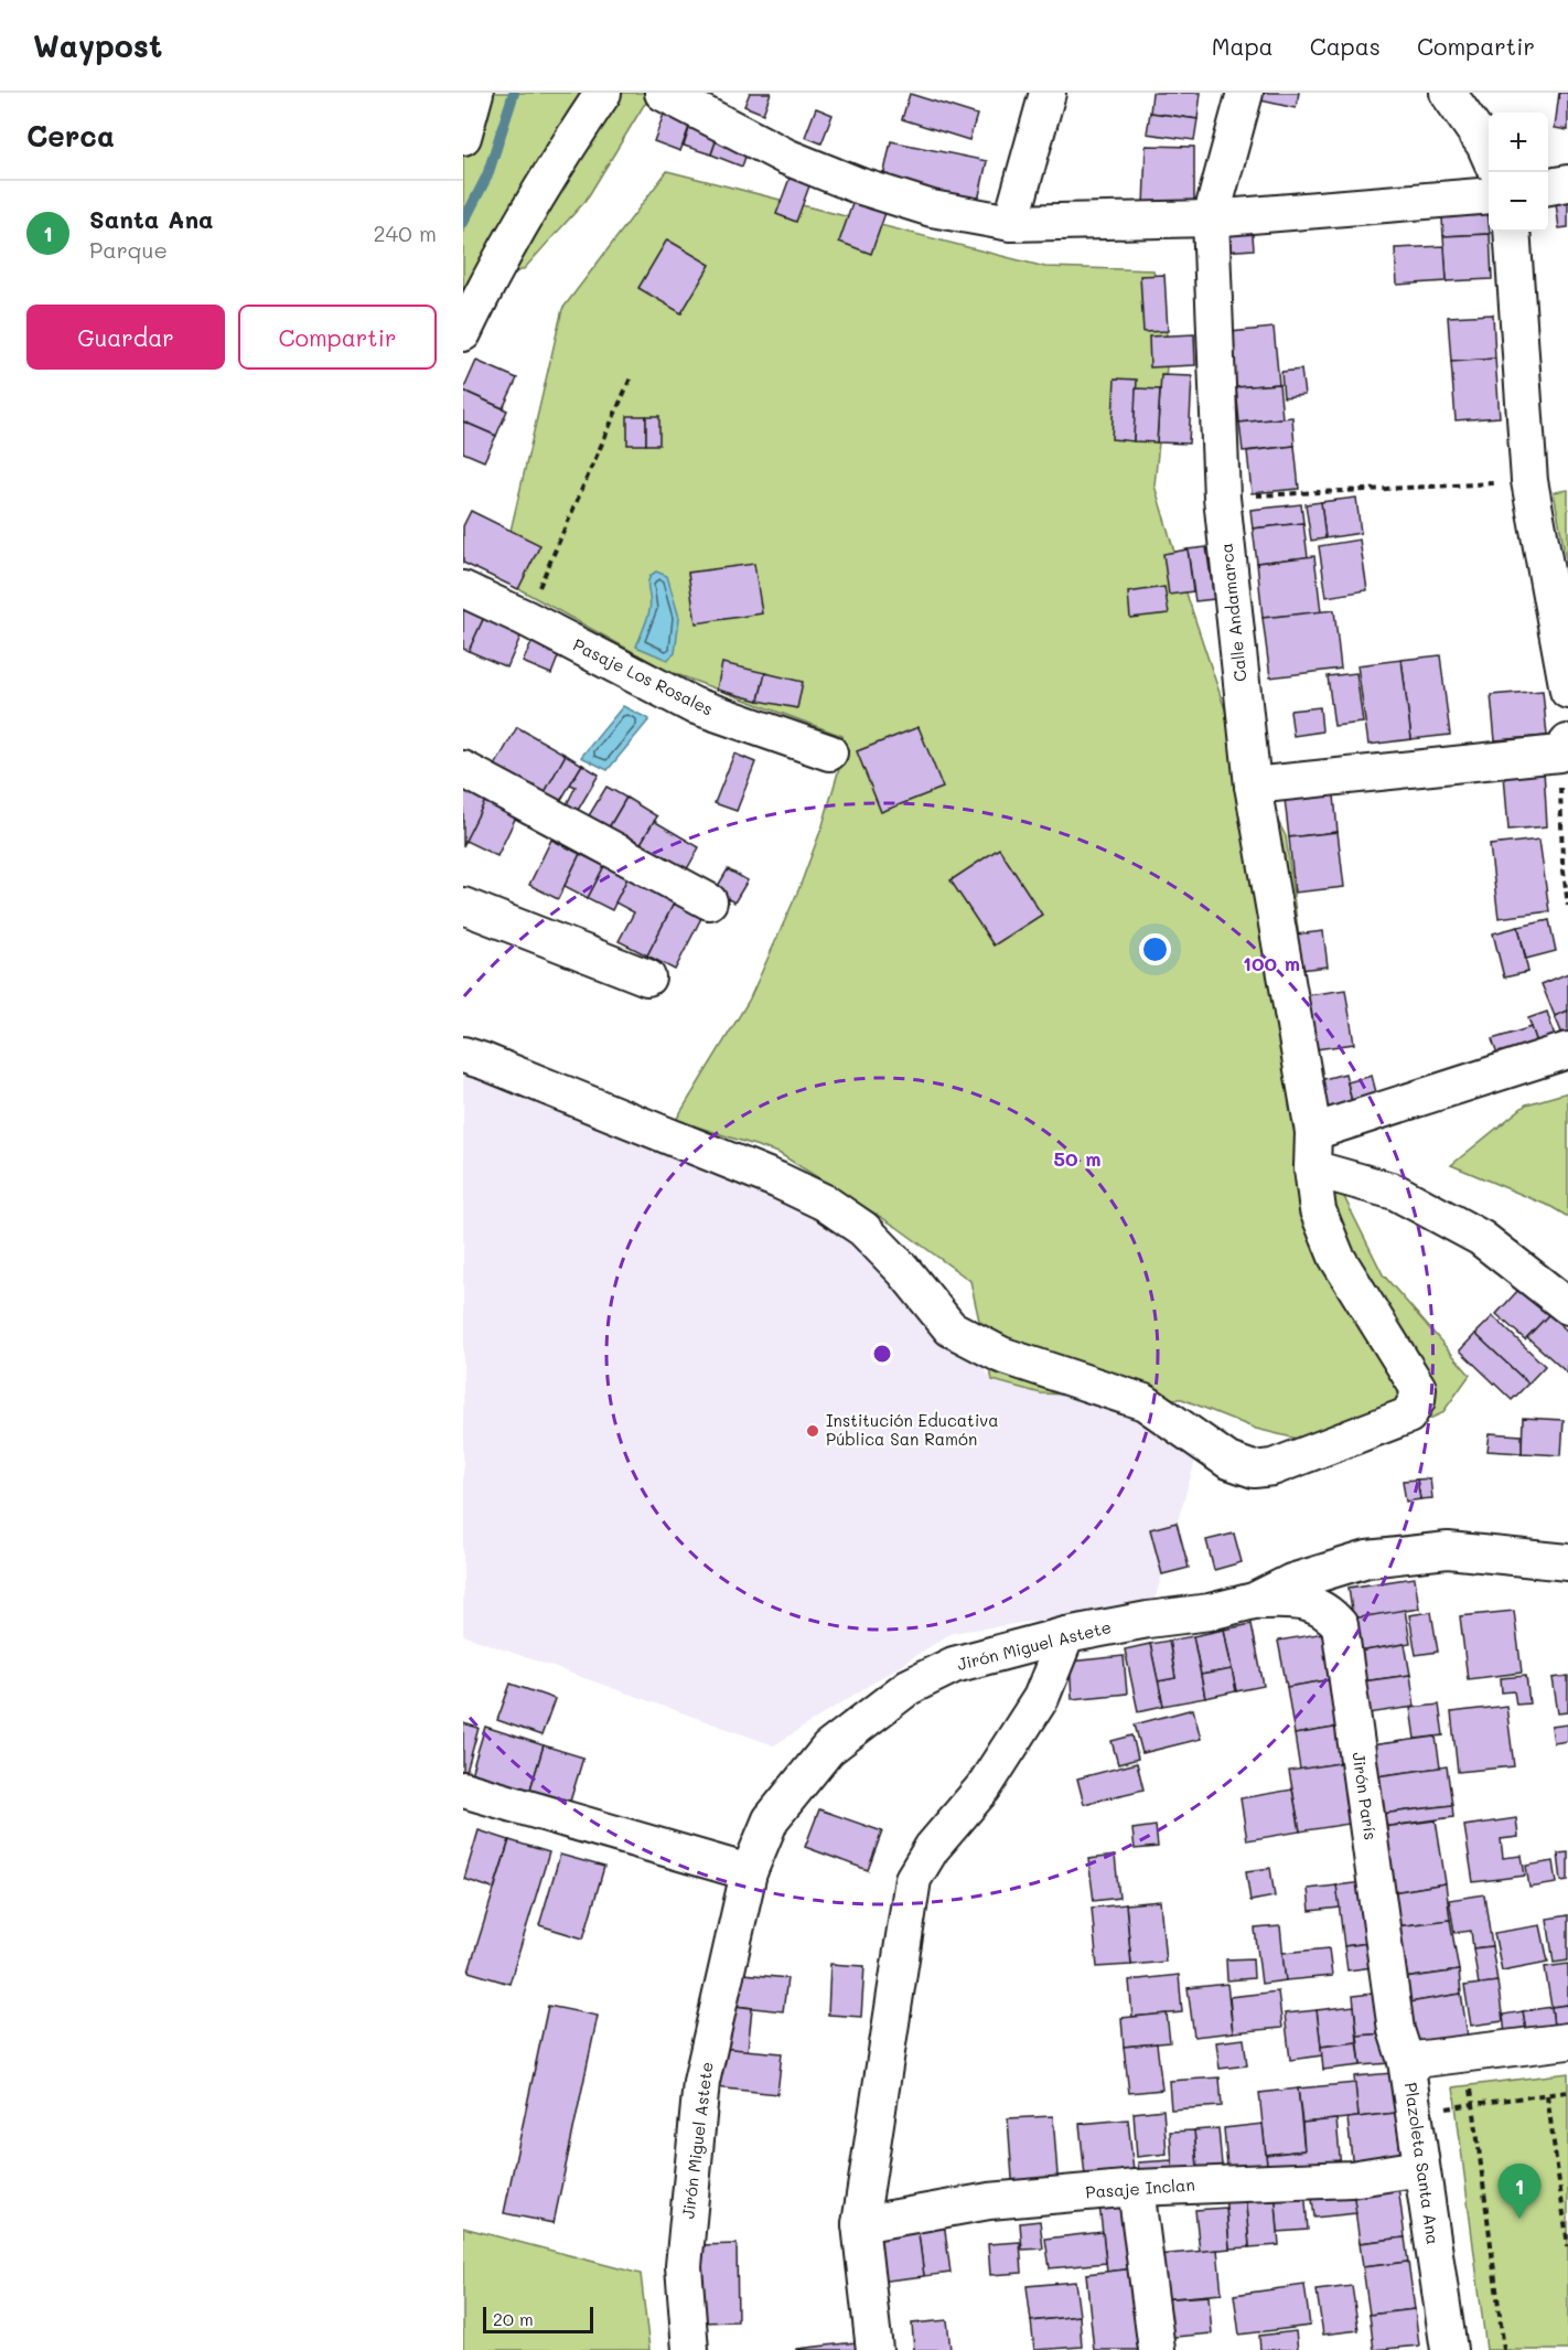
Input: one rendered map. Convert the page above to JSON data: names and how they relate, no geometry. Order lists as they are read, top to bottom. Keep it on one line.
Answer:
{"streets":{"street":["Calle Andamarca","Pasaje Los Rosales","Jirón Miguel Astete","Jirón París","Plazoleta Santa Ana","Pasaje Inclan"]},"crossings":[["Jirón Miguel Astete","Jirón París"],["Jirón París","Plazoleta Santa Ana"],["Plazoleta Santa Ana","Pasaje Inclan"]],"places":["Institución Educativa Pública San Ramón"],"scale_bar":"20 m","page":{"header":"Waypost","nav":["Mapa","Capas","Compartir"],"heading":"Cerca","map_buttons":["+","−"],"list":[{"mark":"1","name":"Santa Ana","note":"Parque","value":"240 m"}],"buttons":["Guardar","Compartir"],"pins":"1","scale":"20 m"},"rings":["100 m","50 m"]}
